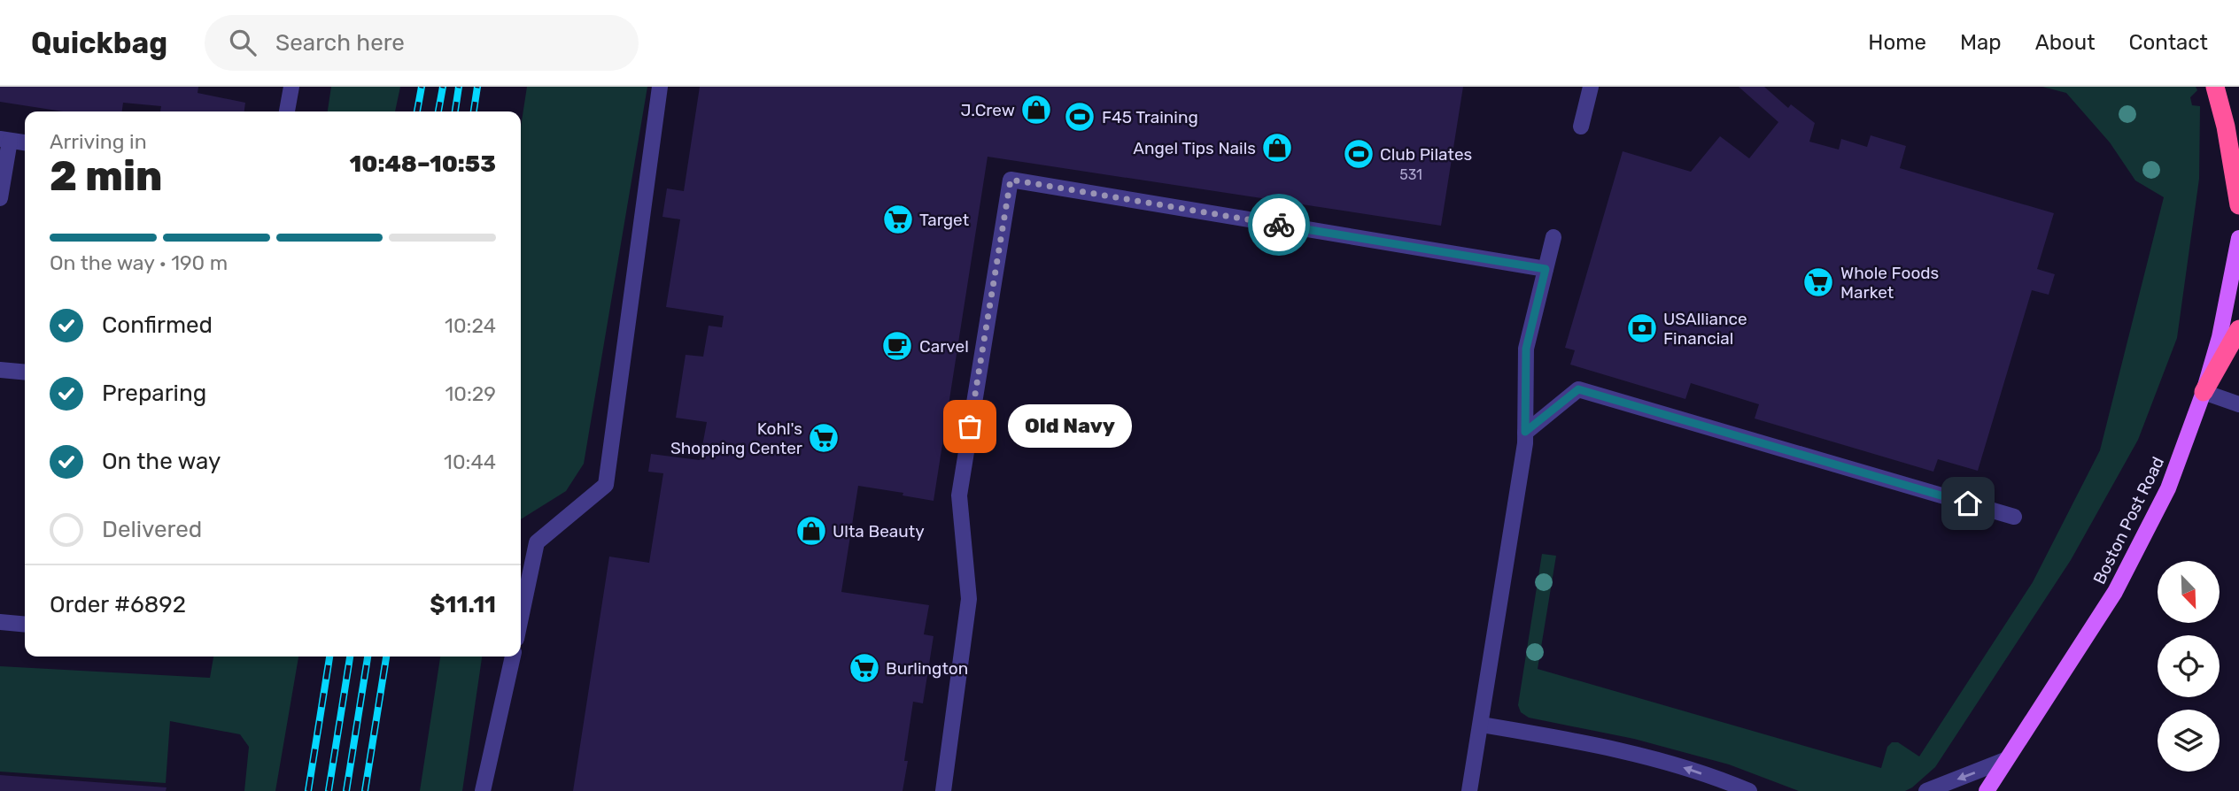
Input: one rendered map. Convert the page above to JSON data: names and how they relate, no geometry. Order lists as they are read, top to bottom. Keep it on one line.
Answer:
{"streets":{"main road":["Boston Post Road"]},"places":{"shop":["J.Crew","Angel Tips Nails","Ulta Beauty"],"sports":["F45 Training","Club Pilates"],"supermarket":["Target","Whole Foods Market","Kohl's Shopping Center","Burlington"],"bank":["USAlliance Financial"],"cafe":["Carvel"],"other":["Old Navy"]},"house_numbers":["531"],"north":"bottom right","page":{"header":"Quickbag","search":"Search here","nav":["Home","Map","About","Contact"],"heading":["2 min","Arriving in","10:48–10:53"],"panel":["Order #6892","$11.11"],"bar":"On the way · 190 m","list":[["Confirmed","10:24"],["Preparing","10:29"],["On the way","10:44"],"Delivered"],"bubble":"Old Navy"}}
